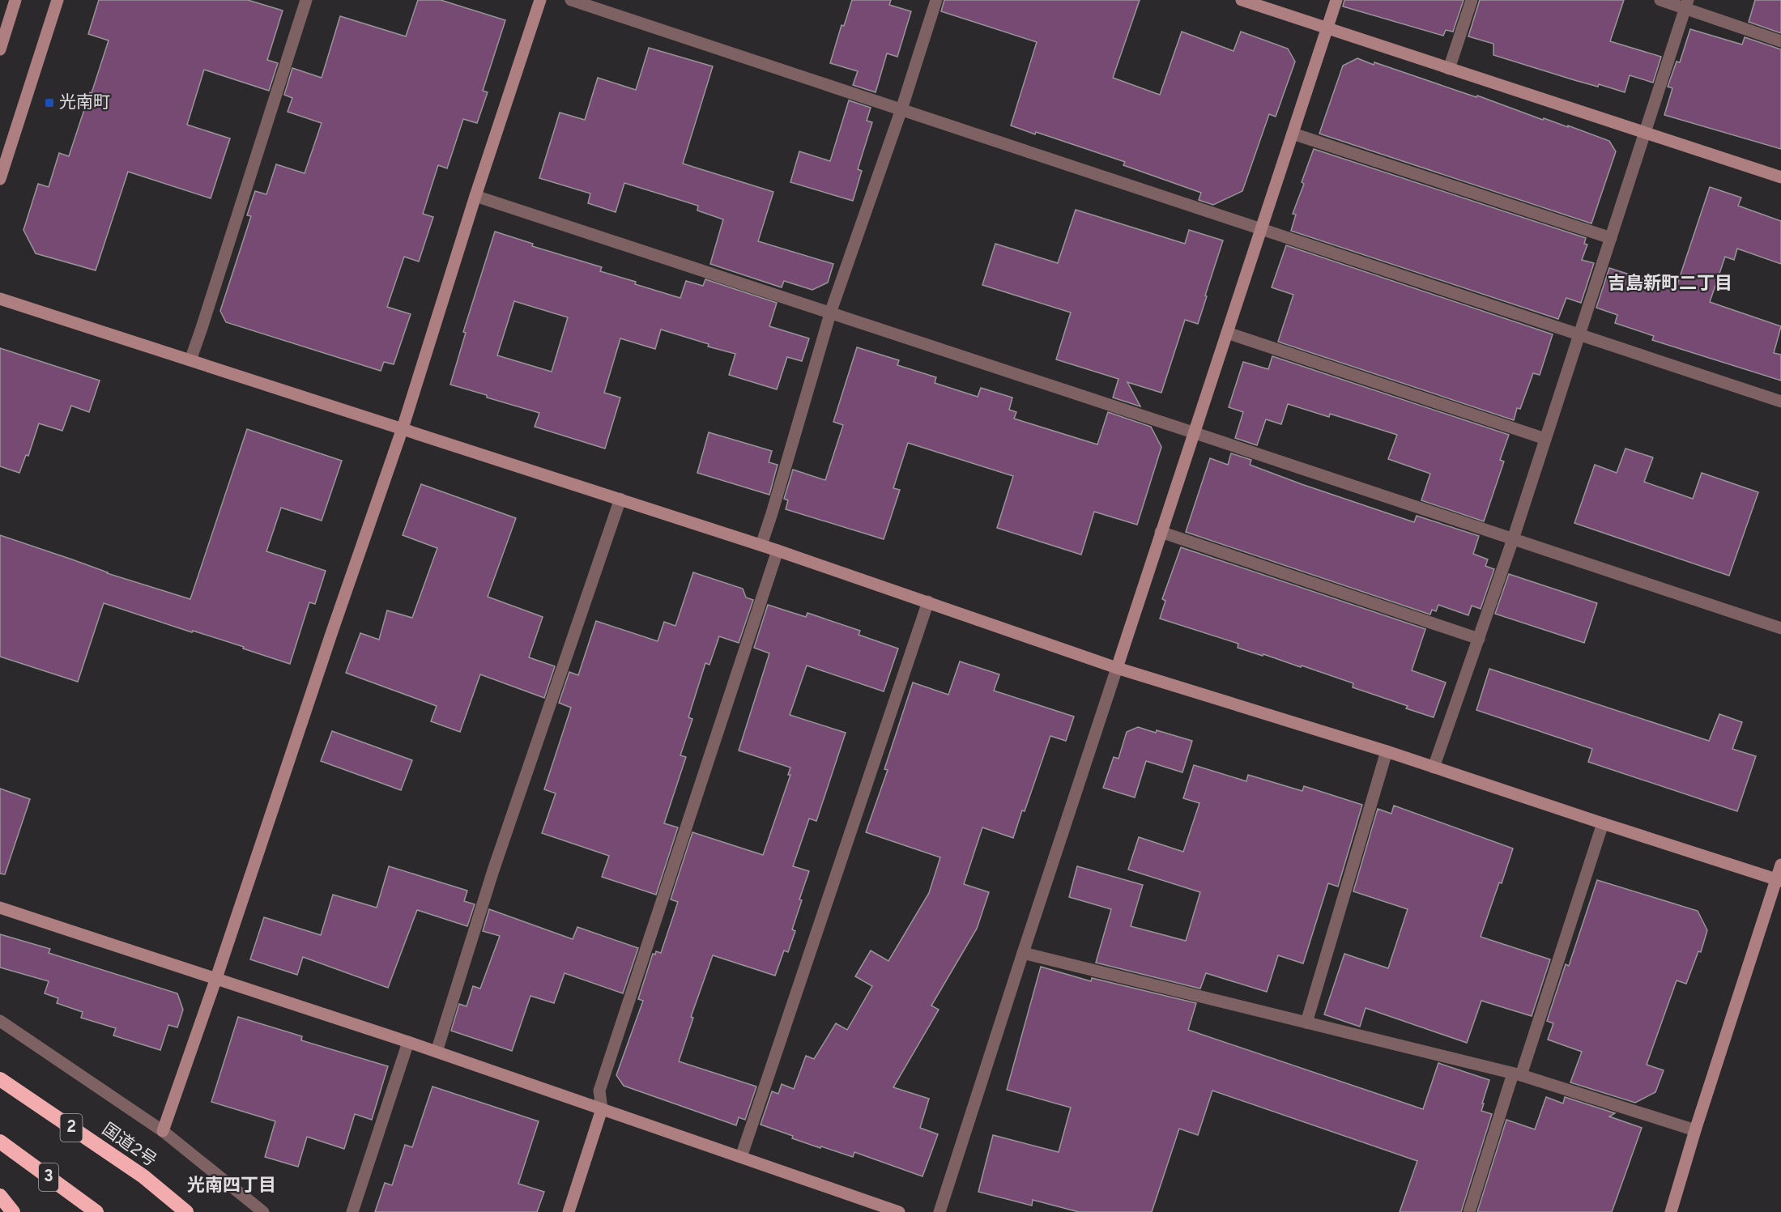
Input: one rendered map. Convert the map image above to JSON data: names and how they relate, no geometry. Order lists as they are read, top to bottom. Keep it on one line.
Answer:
{"streets":{"highway":["2","国道2号","3"]},"districts":["吉島新町二丁目","光南四丁目"],"places":{"transit":["光南町"]}}
